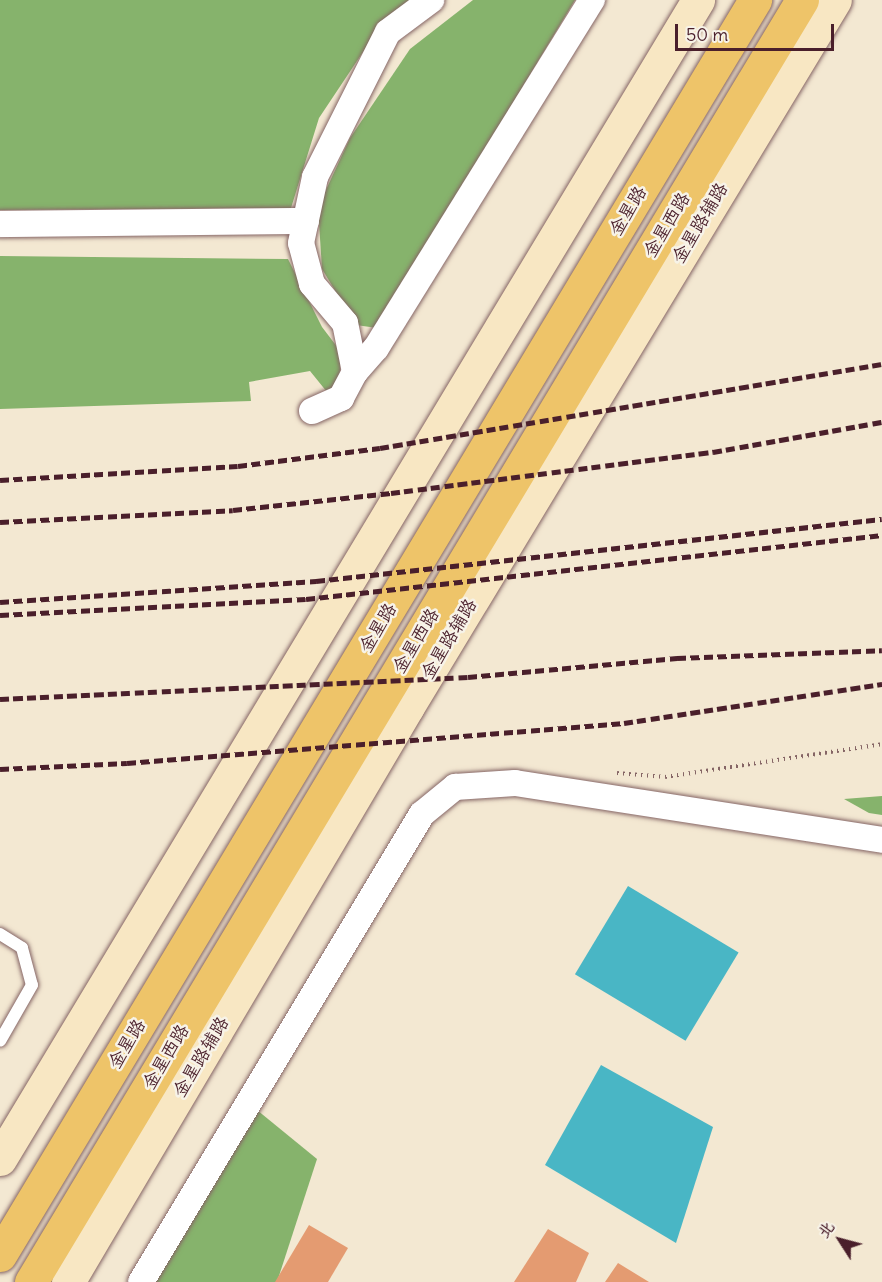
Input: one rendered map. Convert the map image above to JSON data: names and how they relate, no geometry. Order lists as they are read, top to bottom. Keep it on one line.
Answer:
{"streets":{"main road":["金星路","金星西路"],"street":["金星路辅路"]},"scale_bar":"50 m","north":"top left"}
